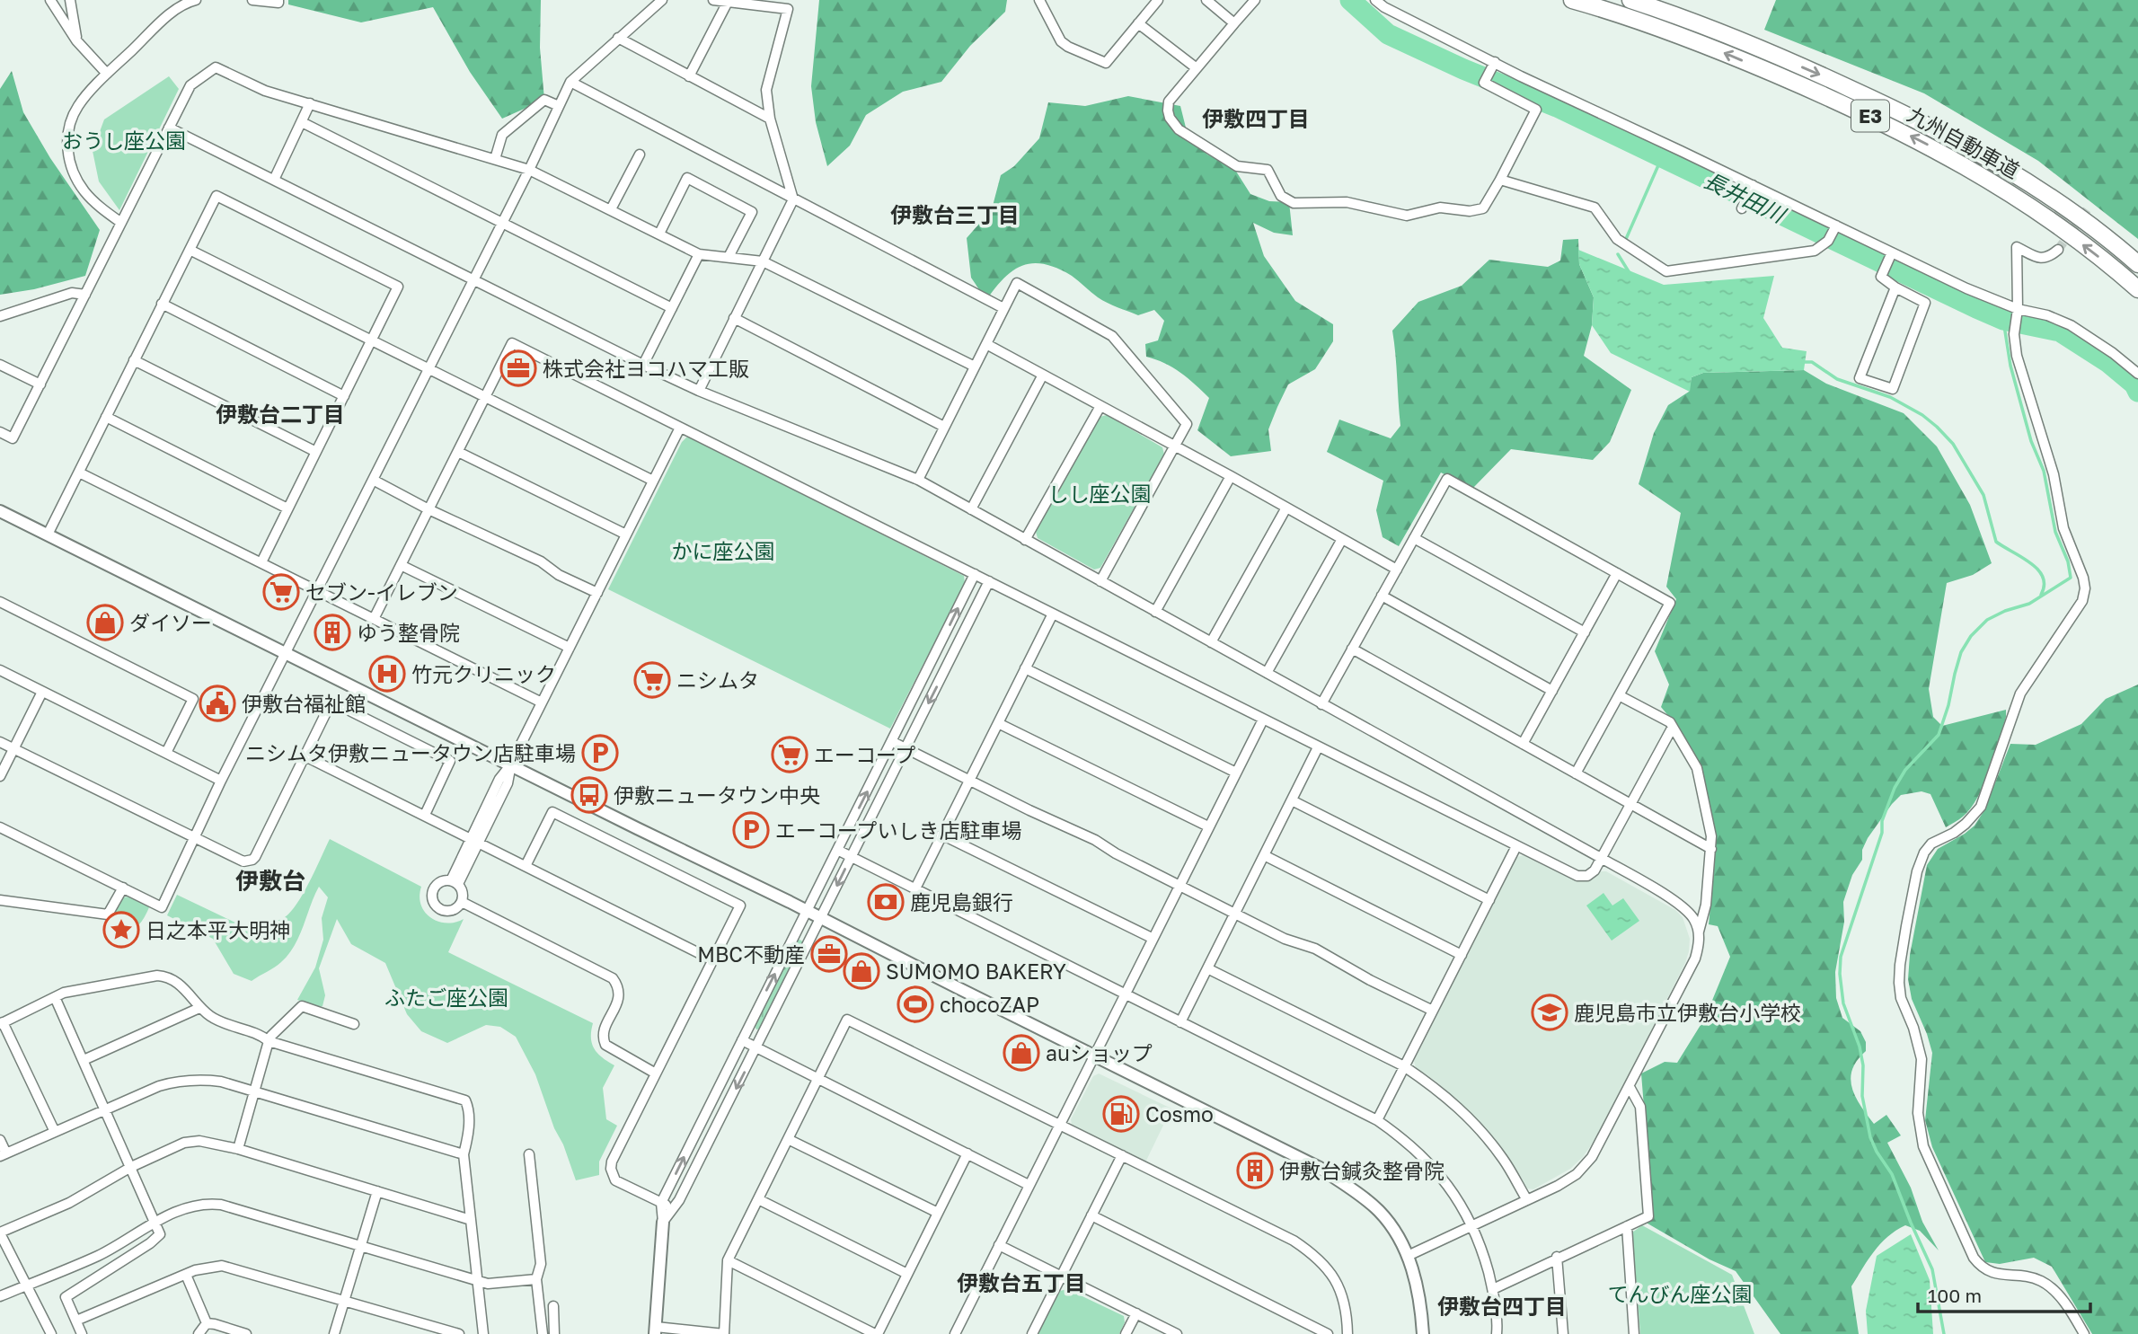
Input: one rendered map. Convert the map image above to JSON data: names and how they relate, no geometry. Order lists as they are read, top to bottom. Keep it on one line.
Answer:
{"streets":{"highway":["E3","九州自動車道"]},"districts":["伊敷四丁目","伊敷台三丁目","伊敷台二丁目","伊敷台","伊敷台五丁目","伊敷台四丁目"],"water":["長井田川"],"parks":["おうし座公園","しし座公園","かに座公園","ふたご座公園","てんびん座公園"],"places":{"office":["株式会社ヨコハマ工販","MBC不動産"],"supermarket":["セブン-イレブン","ニシムタ","エーコープ"],"shop":["ダイソー","SUMOMO BAKERY","auショップ"],"building":["ゆう整骨院","伊敷台鍼灸整骨院"],"hospital":["竹元クリニック"],"public building":["伊敷台福祉館"],"parking":["ニシムタ伊敷ニュータウン店駐車場","エーコープいしき店駐車場"],"bus stop":["伊敷ニュータウン中央"],"bank":["鹿児島銀行"],"place":["日之本平大明神"],"sports":["chocoZAP"],"school or university":["鹿児島市立伊敷台小学校"],"fuel station":["Cosmo"]},"scale_bar":"100 m"}
